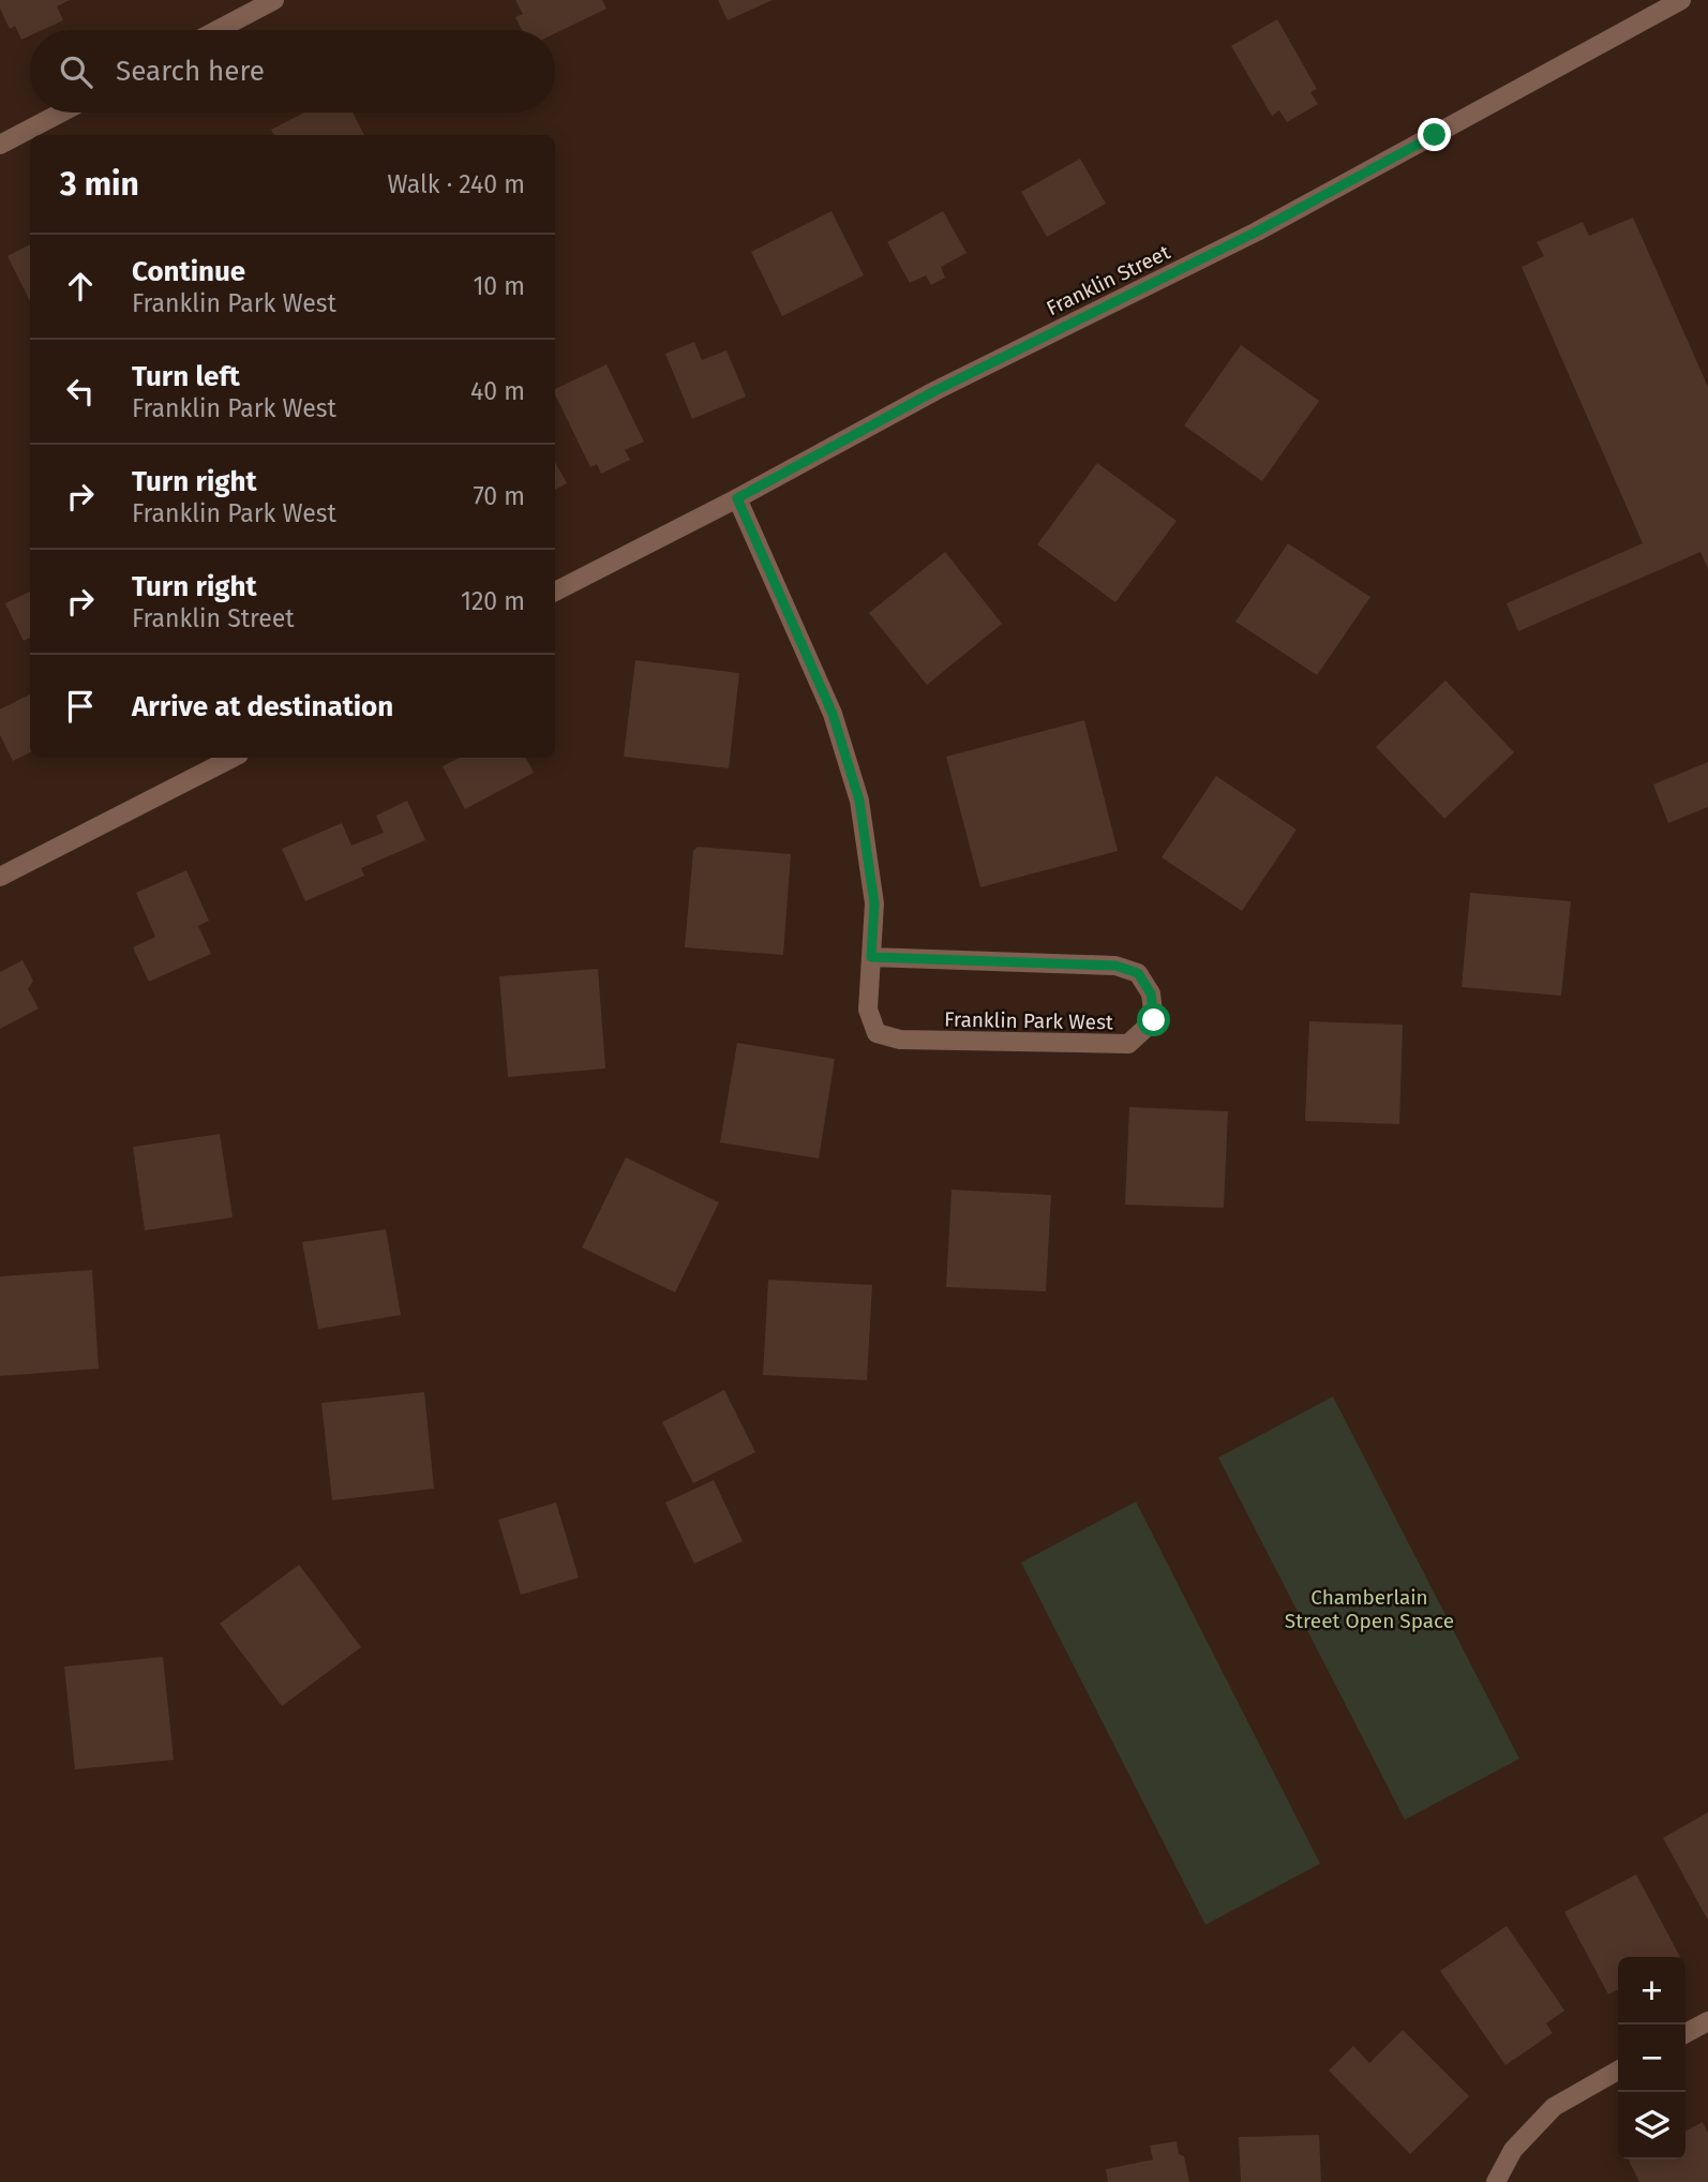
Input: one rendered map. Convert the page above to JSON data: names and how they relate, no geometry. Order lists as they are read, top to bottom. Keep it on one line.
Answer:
{"streets":{"street":["Franklin Street","Franklin Park West"]},"crossings":[["Franklin Street","Franklin Park West"]],"parks":["Chamberlain Street Open Space"],"page":{"search":"Search here","heading":["3 min","Walk · 240 m"],"list":[["Continue","Franklin Park West","10 m"],["Turn left","Franklin Park West","40 m"],["Turn right","Franklin Park West","70 m"],["Turn right","Franklin Street","120 m"],"Arrive at destination"],"map_buttons":["+","−"]}}
